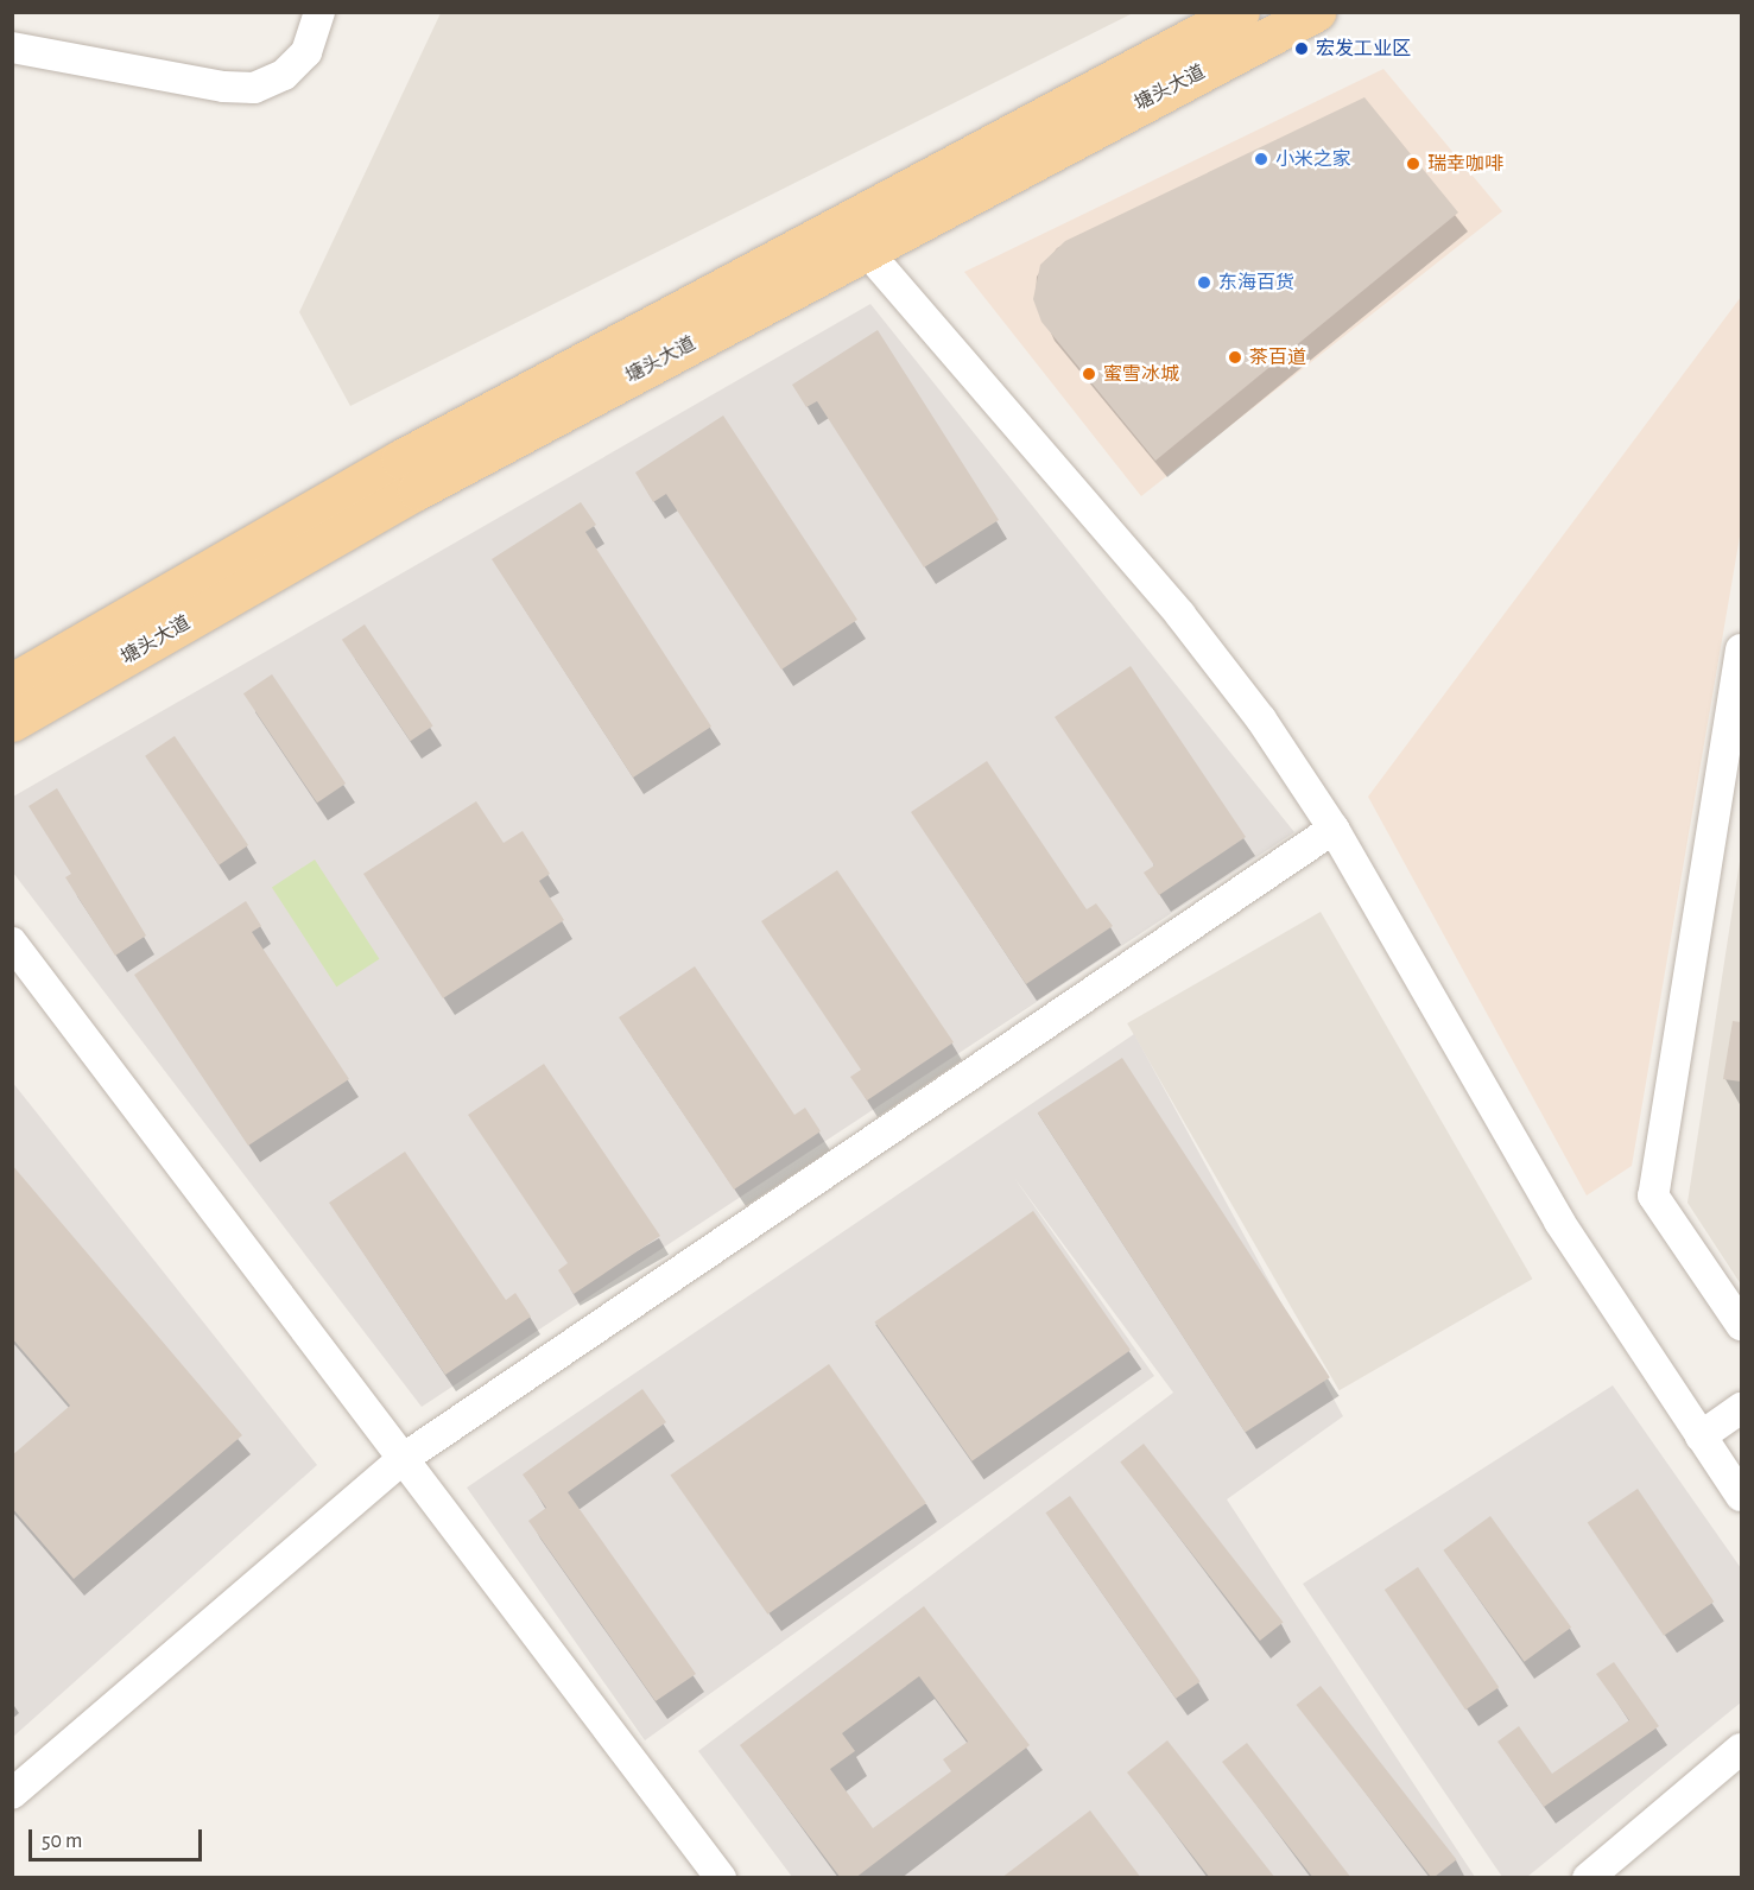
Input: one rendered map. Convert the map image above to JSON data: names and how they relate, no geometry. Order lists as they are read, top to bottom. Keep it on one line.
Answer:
{"streets":{"main road":["塘头大道"]},"places":["宏发工业区","小米之家","瑞幸咖啡","东海百货","茶百道","蜜雪冰城"],"scale_bar":"50 m"}
